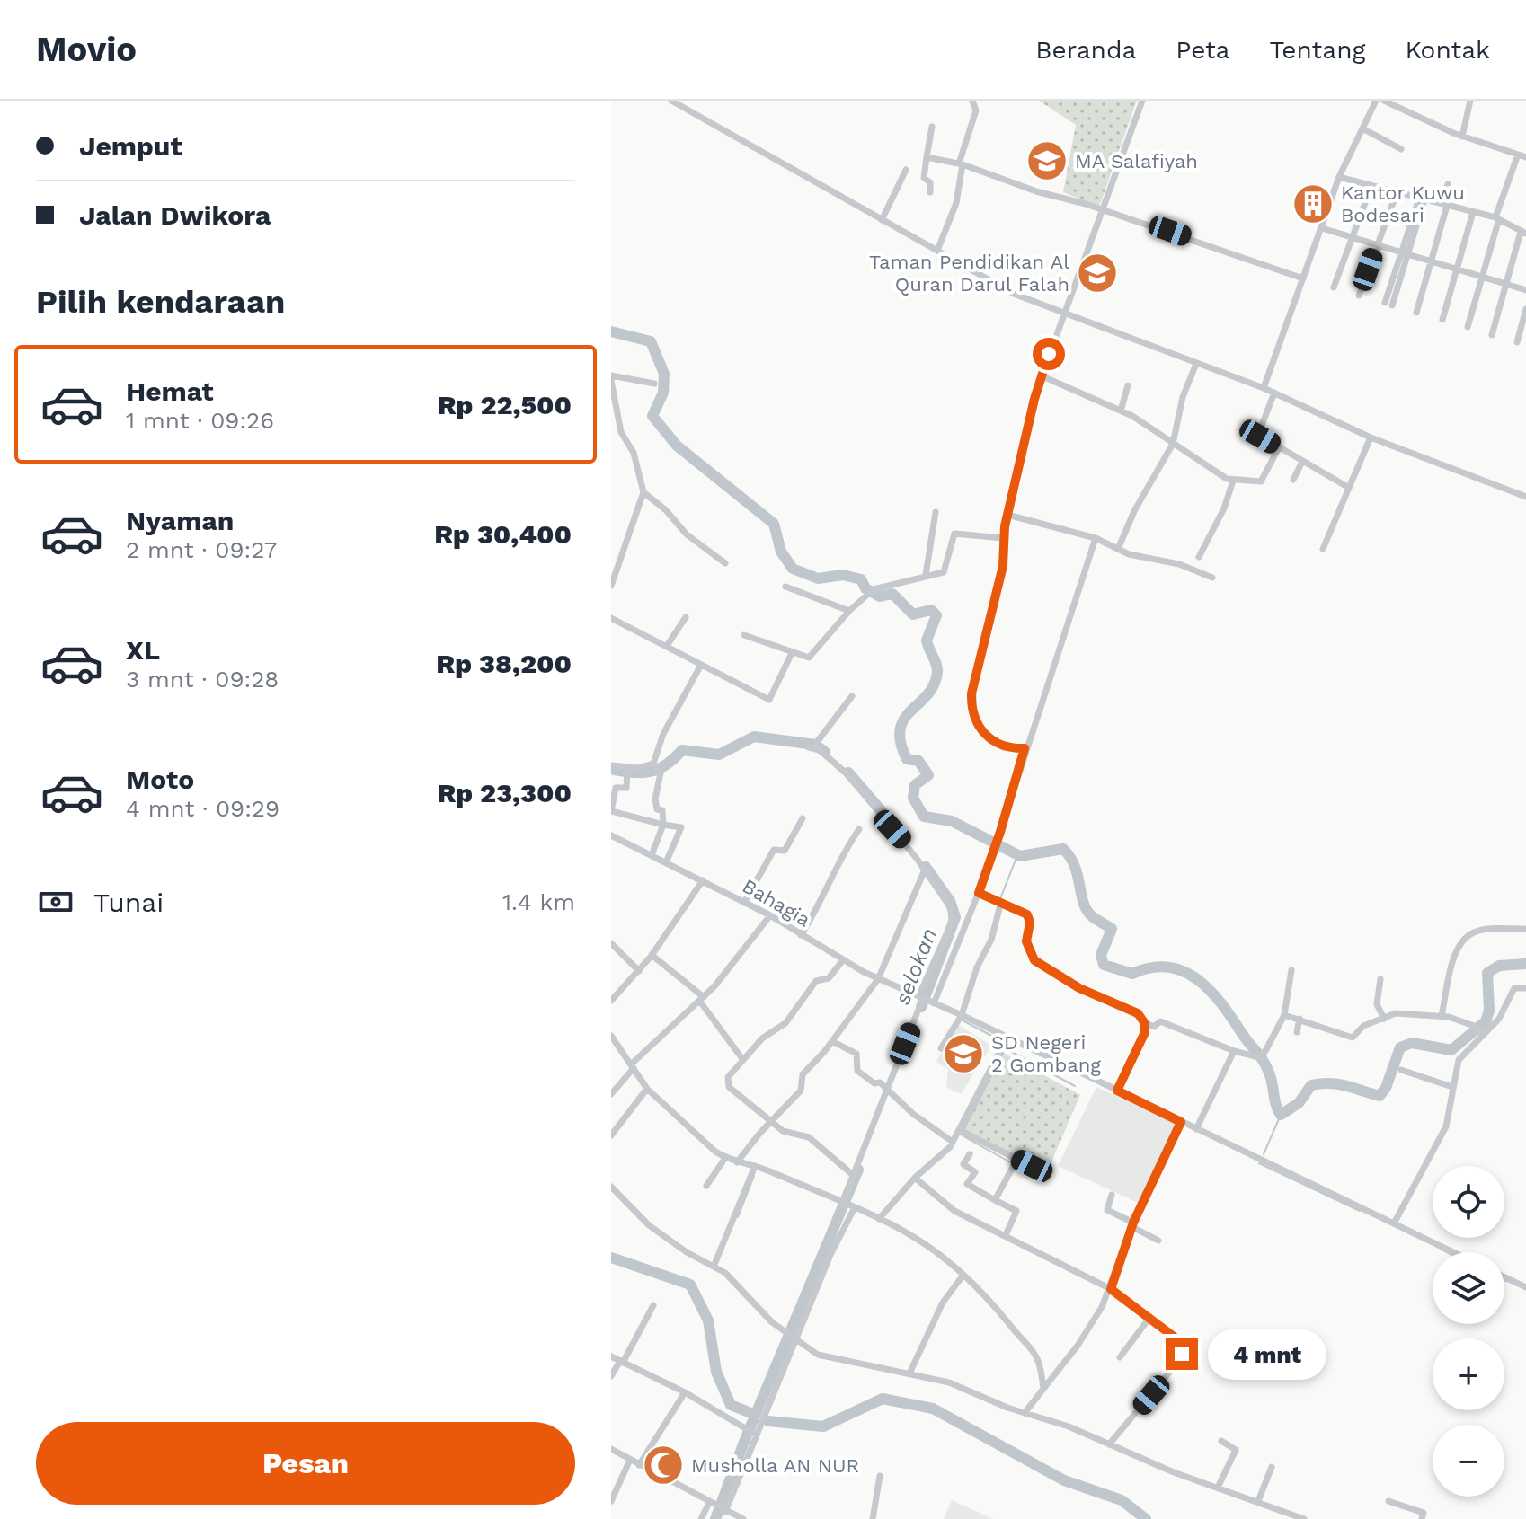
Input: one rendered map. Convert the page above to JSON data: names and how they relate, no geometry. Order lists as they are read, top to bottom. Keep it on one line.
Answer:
{"streets":{"street":["Bahagia"]},"water":["selokan"],"places":{"school or university":["MA Salafiyah","Taman Pendidikan Al Quran Darul Falah","SD Negeri 2 Gombang"],"building":["Kantor Kuwu Bodesari"],"mosque":["Musholla AN NUR"]},"page":{"header":"Movio","nav":["Beranda","Peta","Tentang","Kontak"],"banner":["Jemput","Jalan Dwikora"],"heading":"Pilih kendaraan","list":[{"name":"Hemat","note":"1 mnt · 09:26","value":"Rp 22,500"},{"name":"Nyaman","note":"2 mnt · 09:27","value":"Rp 30,400"},{"name":"XL","note":"3 mnt · 09:28","value":"Rp 38,200"},{"name":"Moto","note":"4 mnt · 09:29","value":"Rp 23,300"}],"pay":["Tunai","1.4 km"],"map_buttons":["+","−"],"bubble":"4 mnt","buttons":"Pesan"}}
